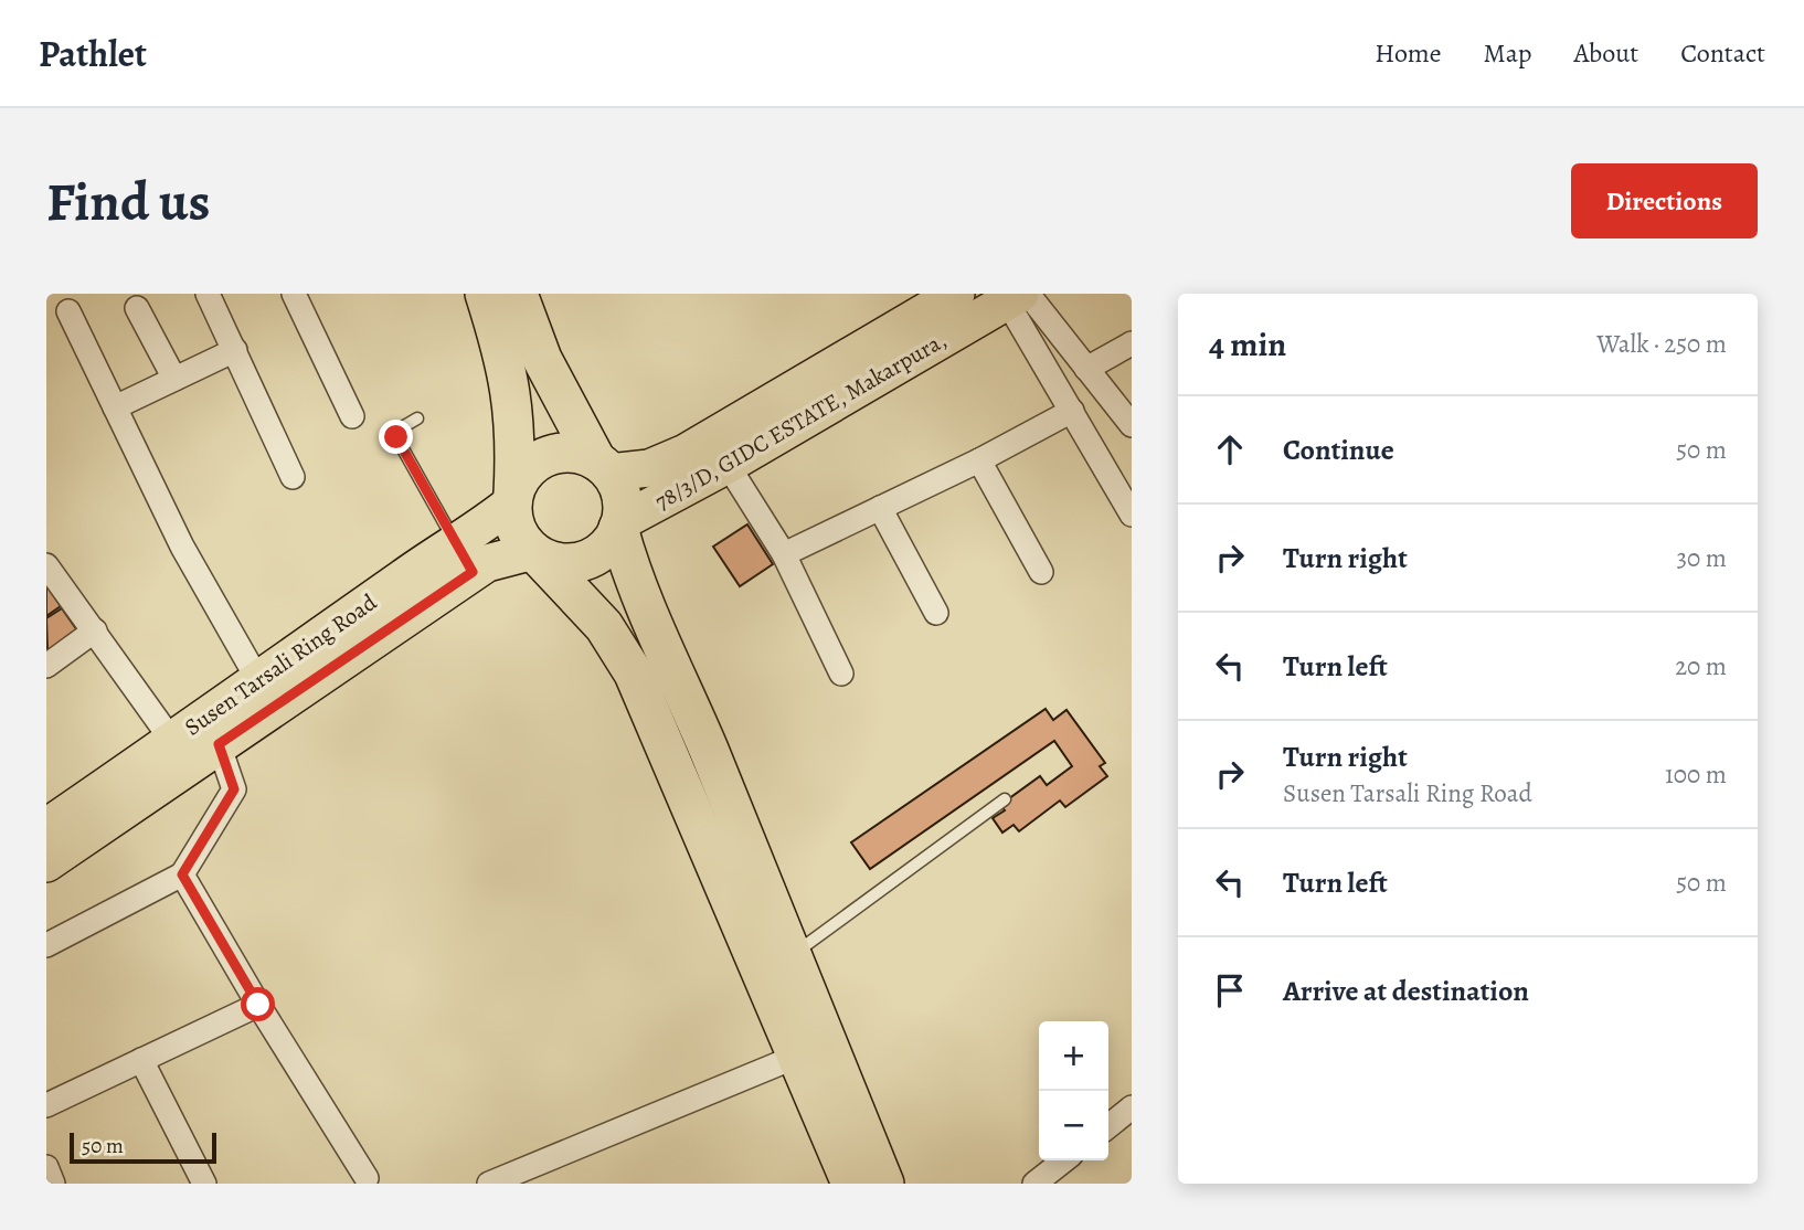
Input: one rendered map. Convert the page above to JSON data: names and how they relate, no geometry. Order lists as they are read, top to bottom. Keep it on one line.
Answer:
{"streets":{"main road":["78/3/D, GIDC ESTATE, Makarpura,","Susen Tarsali Ring Road"]},"crossings":[["78/3/D, GIDC ESTATE, Makarpura,","Susen Tarsali Ring Road"]],"scale_bar":"50 m","page":{"header":"Pathlet","nav":["Home","Map","About","Contact"],"buttons":"Directions","title":"Find us","heading":["4 min","Walk · 250 m"],"list":[["Continue","50 m"],["Turn right","30 m"],["Turn left","20 m"],["Turn right","Susen Tarsali Ring Road","100 m"],["Turn left","50 m"],"Arrive at destination"],"map_buttons":["+","−"],"scale":"50 m"}}
